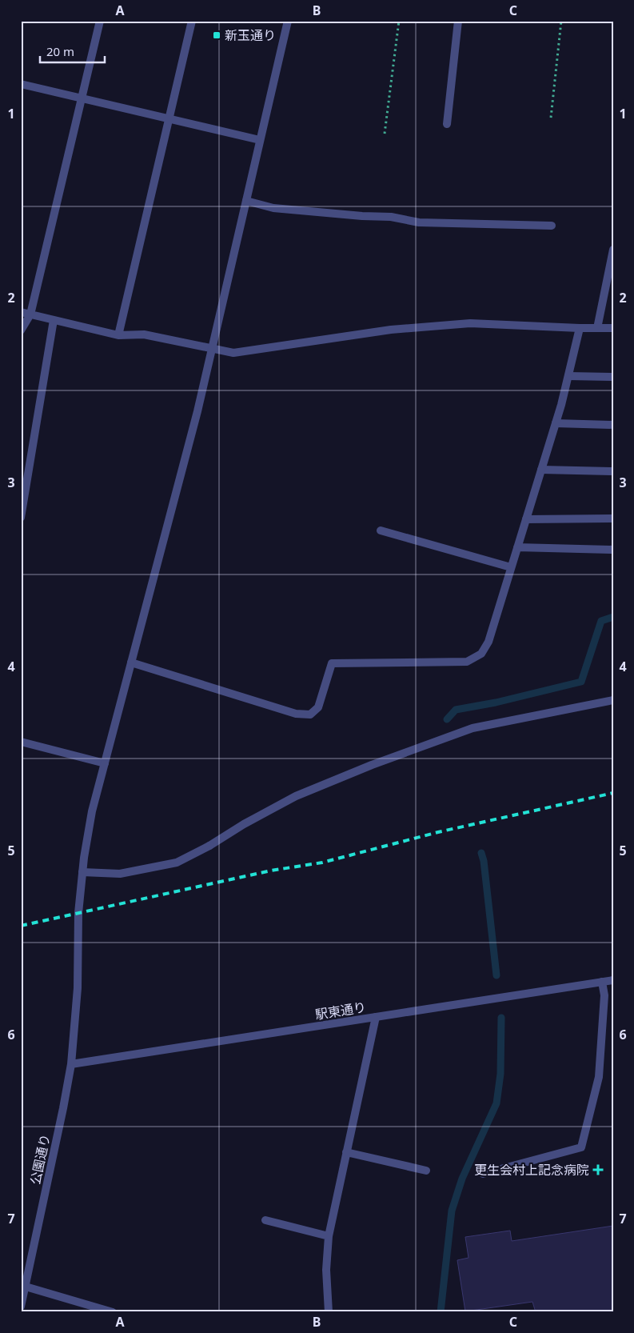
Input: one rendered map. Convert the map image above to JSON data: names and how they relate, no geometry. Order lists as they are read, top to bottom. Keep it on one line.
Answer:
{"streets":{"street":["駅東通り","公園通り"]},"crossings":[["駅東通り","公園通り"]],"places":{"transit":["新玉通り"],"health":["更生会村上記念病院"]},"scale_bar":"20 m","grid":{"columns":["A","B","C"],"rows":["1","2","3","4","5","6","7"]}}
